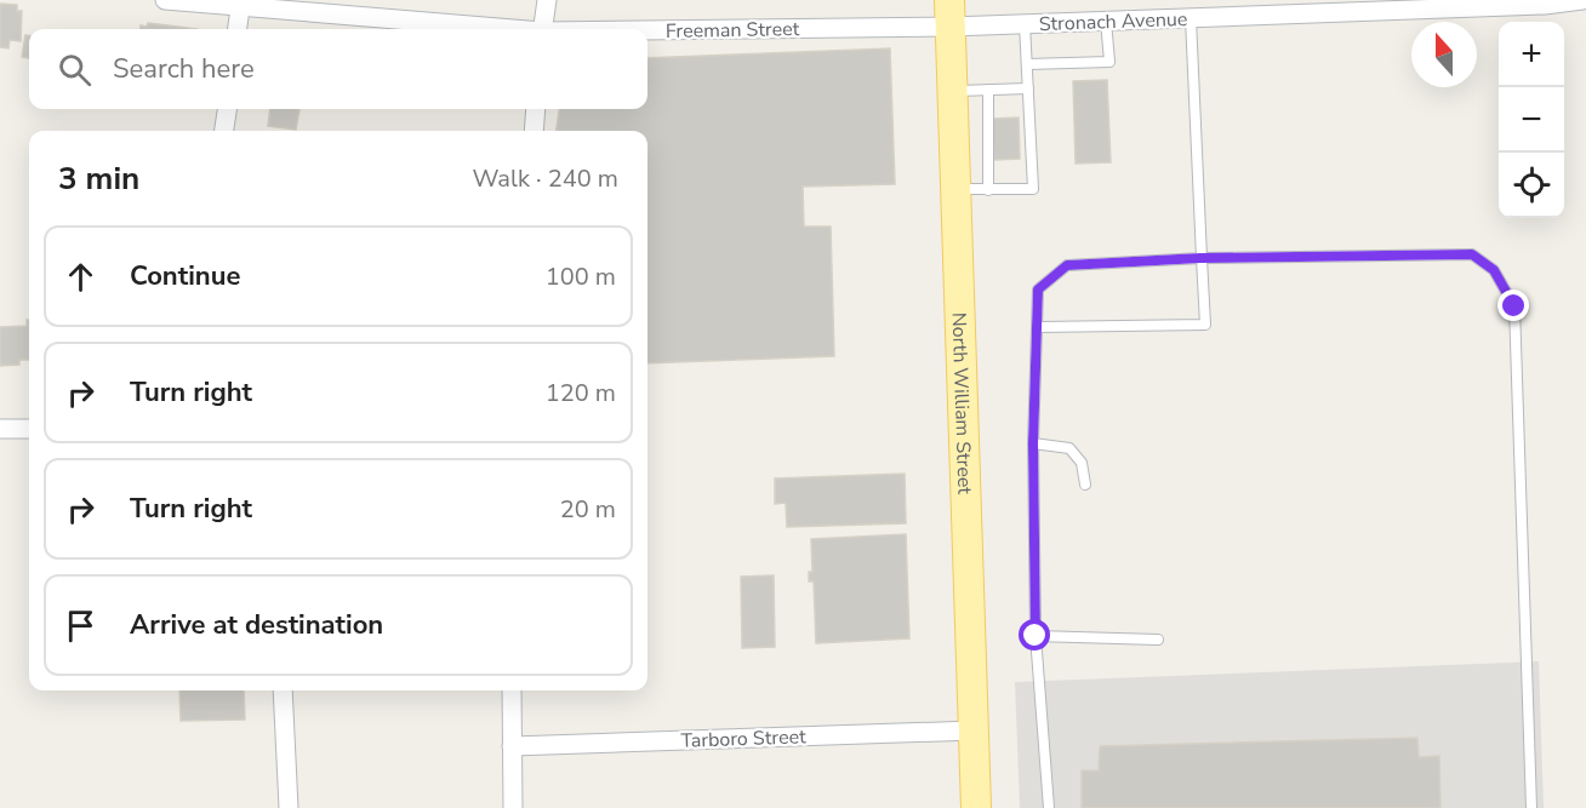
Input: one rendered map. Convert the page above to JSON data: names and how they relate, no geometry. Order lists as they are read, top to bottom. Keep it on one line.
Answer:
{"streets":{"main road":["North William Street"],"street":["Stronach Avenue","Freeman Street","Tarboro Street"]},"crossings":[["Stronach Avenue","Freeman Street"],["Stronach Avenue","North William Street"],["Freeman Street","North William Street"],["North William Street","Tarboro Street"]],"north":"top","page":{"map_buttons":["+","−"],"search":"Search here","heading":["3 min","Walk · 240 m"],"list":[["Continue","100 m"],["Turn right","120 m"],["Turn right","20 m"],"Arrive at destination"]}}
